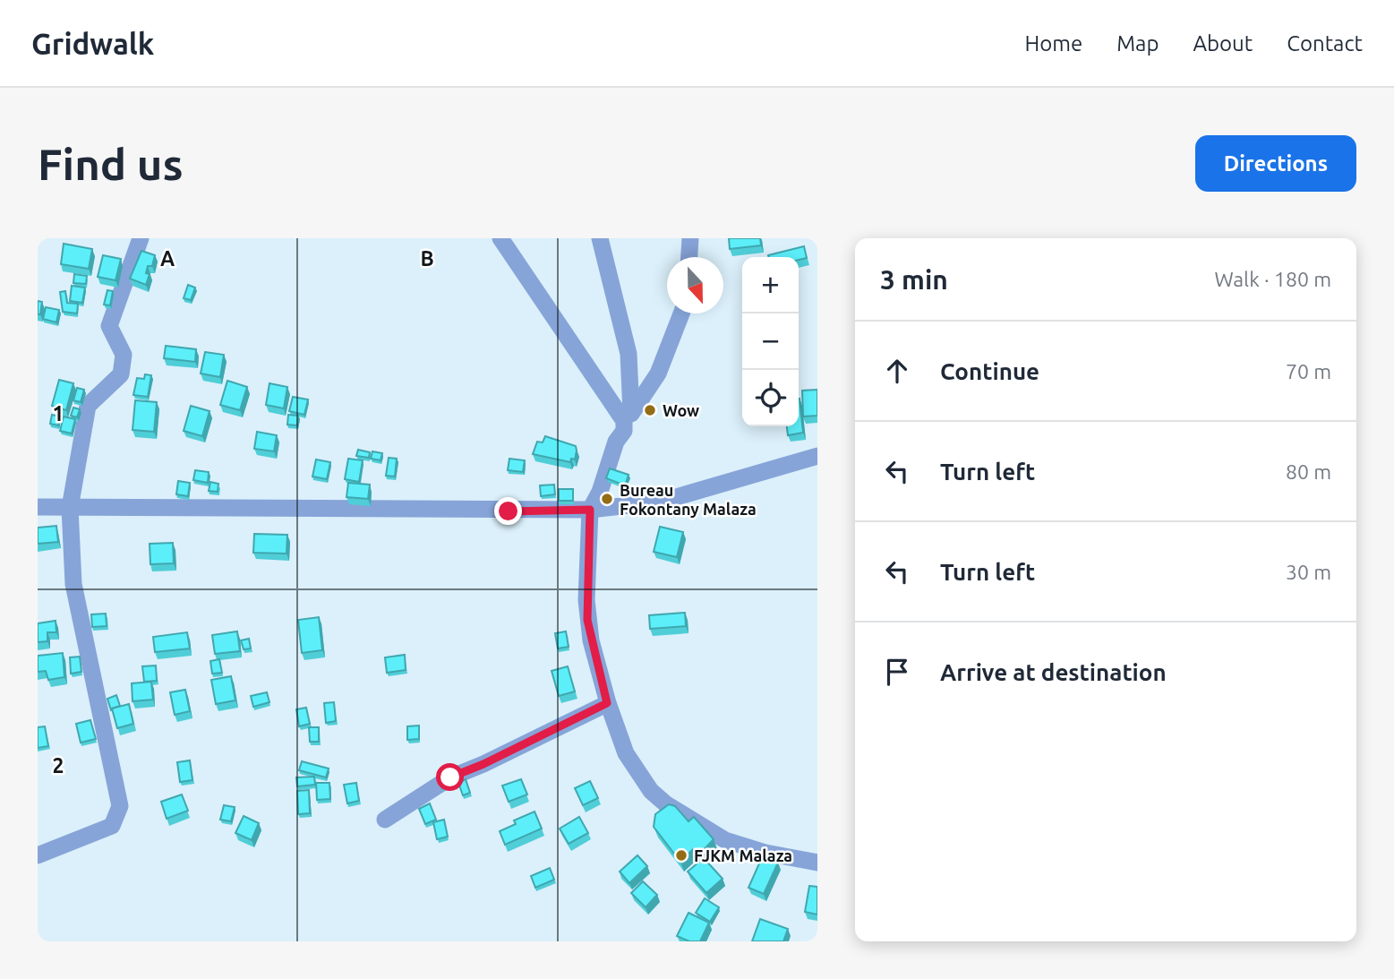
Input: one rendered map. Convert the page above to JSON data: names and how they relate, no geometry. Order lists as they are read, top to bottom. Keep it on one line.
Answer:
{"places":["Wow","Bureau Fokontany Malaza","FJKM Malaza"],"north":"bottom","page":{"header":"Gridwalk","nav":["Home","Map","About","Contact"],"buttons":"Directions","title":"Find us","heading":["3 min","Walk · 180 m"],"map_buttons":["+","−"],"list":[["Continue","70 m"],["Turn left","80 m"],["Turn left","30 m"],"Arrive at destination"]},"grid":{"columns":["A","B"],"rows":["1","2"]}}
